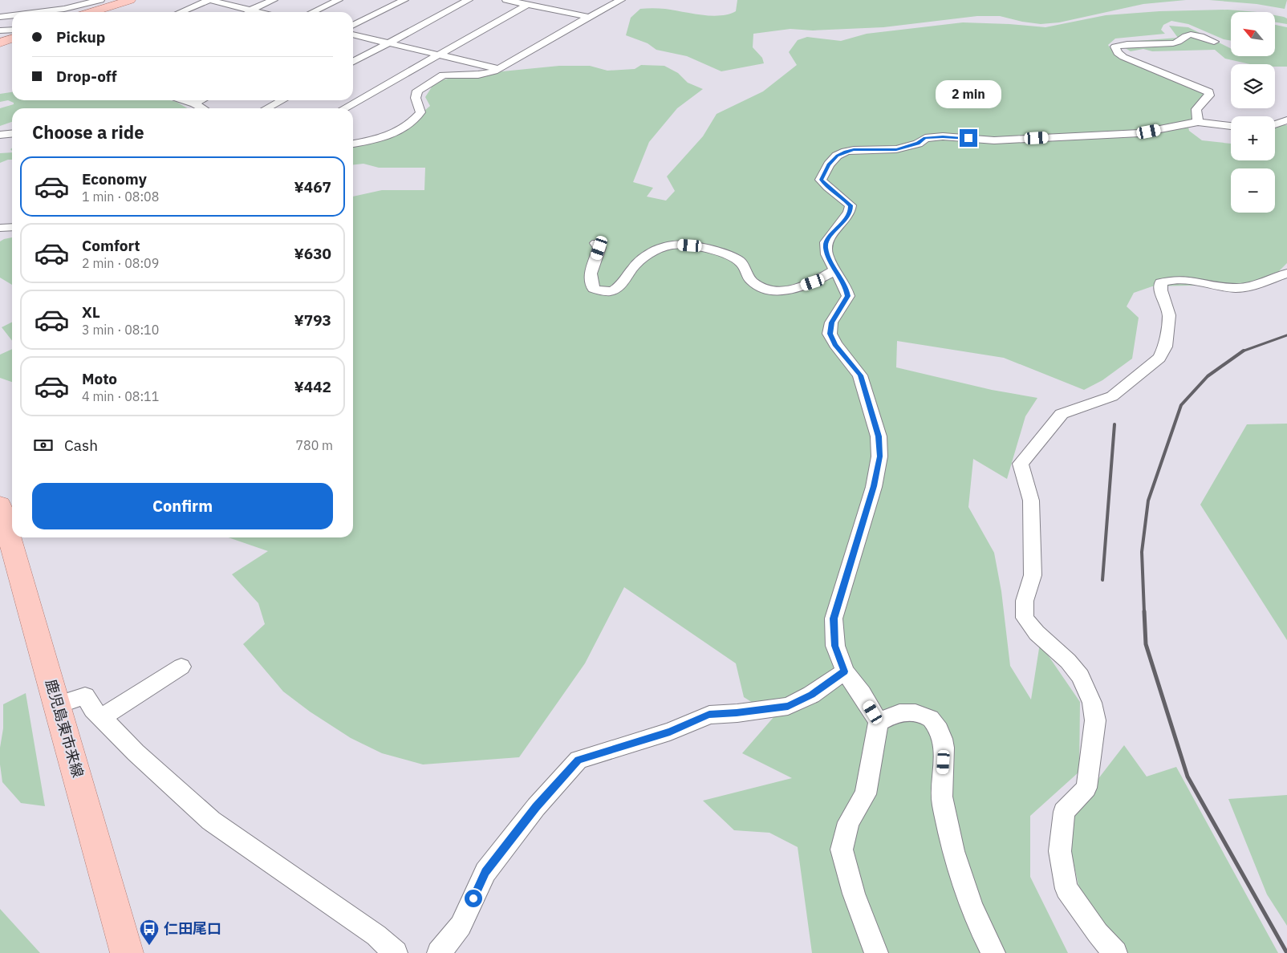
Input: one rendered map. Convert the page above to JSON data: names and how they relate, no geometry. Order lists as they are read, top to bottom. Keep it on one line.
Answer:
{"streets":{"main road":["鹿児島東市来線"]},"places":{"bus stop":["仁田尾口"]},"north":"top left","page":{"map_buttons":["+","−"],"banner":["Pickup","Drop-off"],"bubble":"2 min","heading":"Choose a ride","list":[{"name":"Economy","note":"1 min · 08:08","value":"¥467"},{"name":"Comfort","note":"2 min · 08:09","value":"¥630"},{"name":"XL","note":"3 min · 08:10","value":"¥793"},{"name":"Moto","note":"4 min · 08:11","value":"¥442"}],"pay":["Cash","780 m"],"buttons":"Confirm"}}
